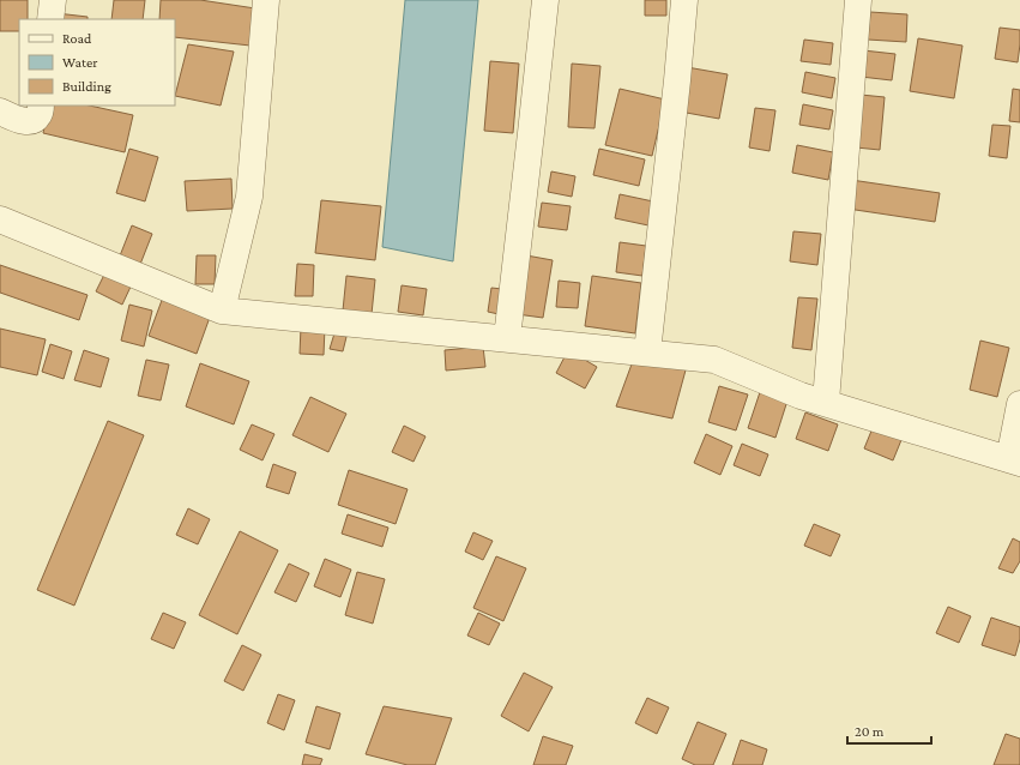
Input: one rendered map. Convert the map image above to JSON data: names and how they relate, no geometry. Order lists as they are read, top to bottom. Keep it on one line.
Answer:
{"legend":["Road","Water","Building"],"scale_bar":"20 m"}
